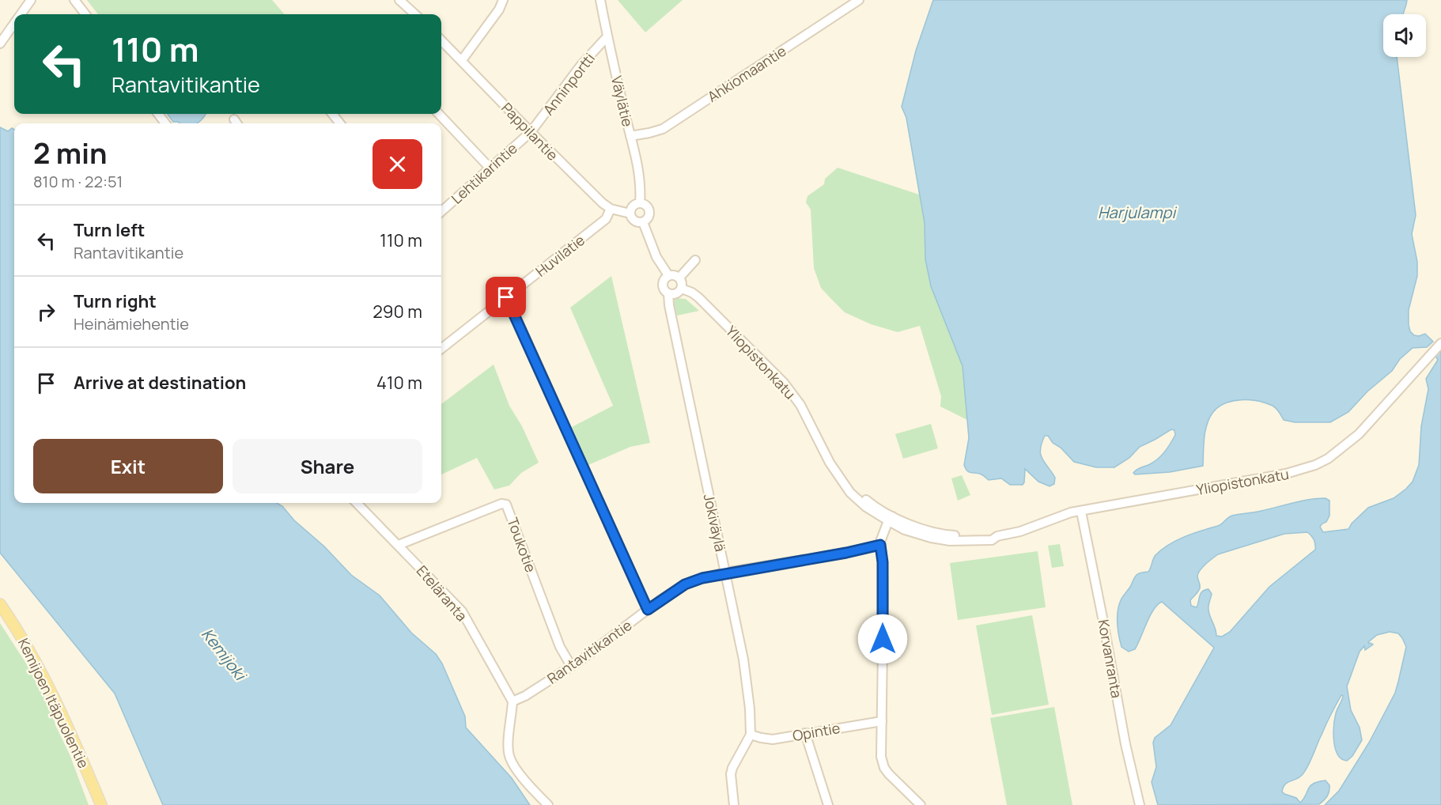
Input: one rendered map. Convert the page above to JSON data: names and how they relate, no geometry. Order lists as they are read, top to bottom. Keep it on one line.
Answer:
{"streets":{"main road":["Kemijoen Itäpuolentie"],"street":["Ahkiomaantie","Anninportti","Väylätie","Pappilantie","Lehtikarintie","Huvilatie","Yliopistonkatu","Jokiväylä","Toukotie","Eteläranta","Rantavitikantie","Korvanranta","Opintie"]},"crossings":[["Ahkiomaantie","Väylätie"],["Anninportti","Väylätie"],["Anninportti","Pappilantie"],["Anninportti","Lehtikarintie"],["Väylätie","Pappilantie"],["Pappilantie","Lehtikarintie"],["Pappilantie","Huvilatie"],["Yliopistonkatu","Jokiväylä"],["Yliopistonkatu","Korvanranta"],["Jokiväylä","Rantavitikantie"],["Jokiväylä","Opintie"],["Toukotie","Eteläranta"],["Toukotie","Rantavitikantie"],["Eteläranta","Rantavitikantie"]],"water":["Harjulampi","Kemijoki"],"page":{"turn":["110 m","Rantavitikantie"],"heading":["2 min","810 m · 22:51"],"list":[{"name":"Turn left","note":"Rantavitikantie","value":"110 m"},{"name":"Turn right","note":"Heinämiehentie","value":"290 m"},{"name":"Arrive at destination","value":"410 m"}],"buttons":["Exit","Share"]}}
